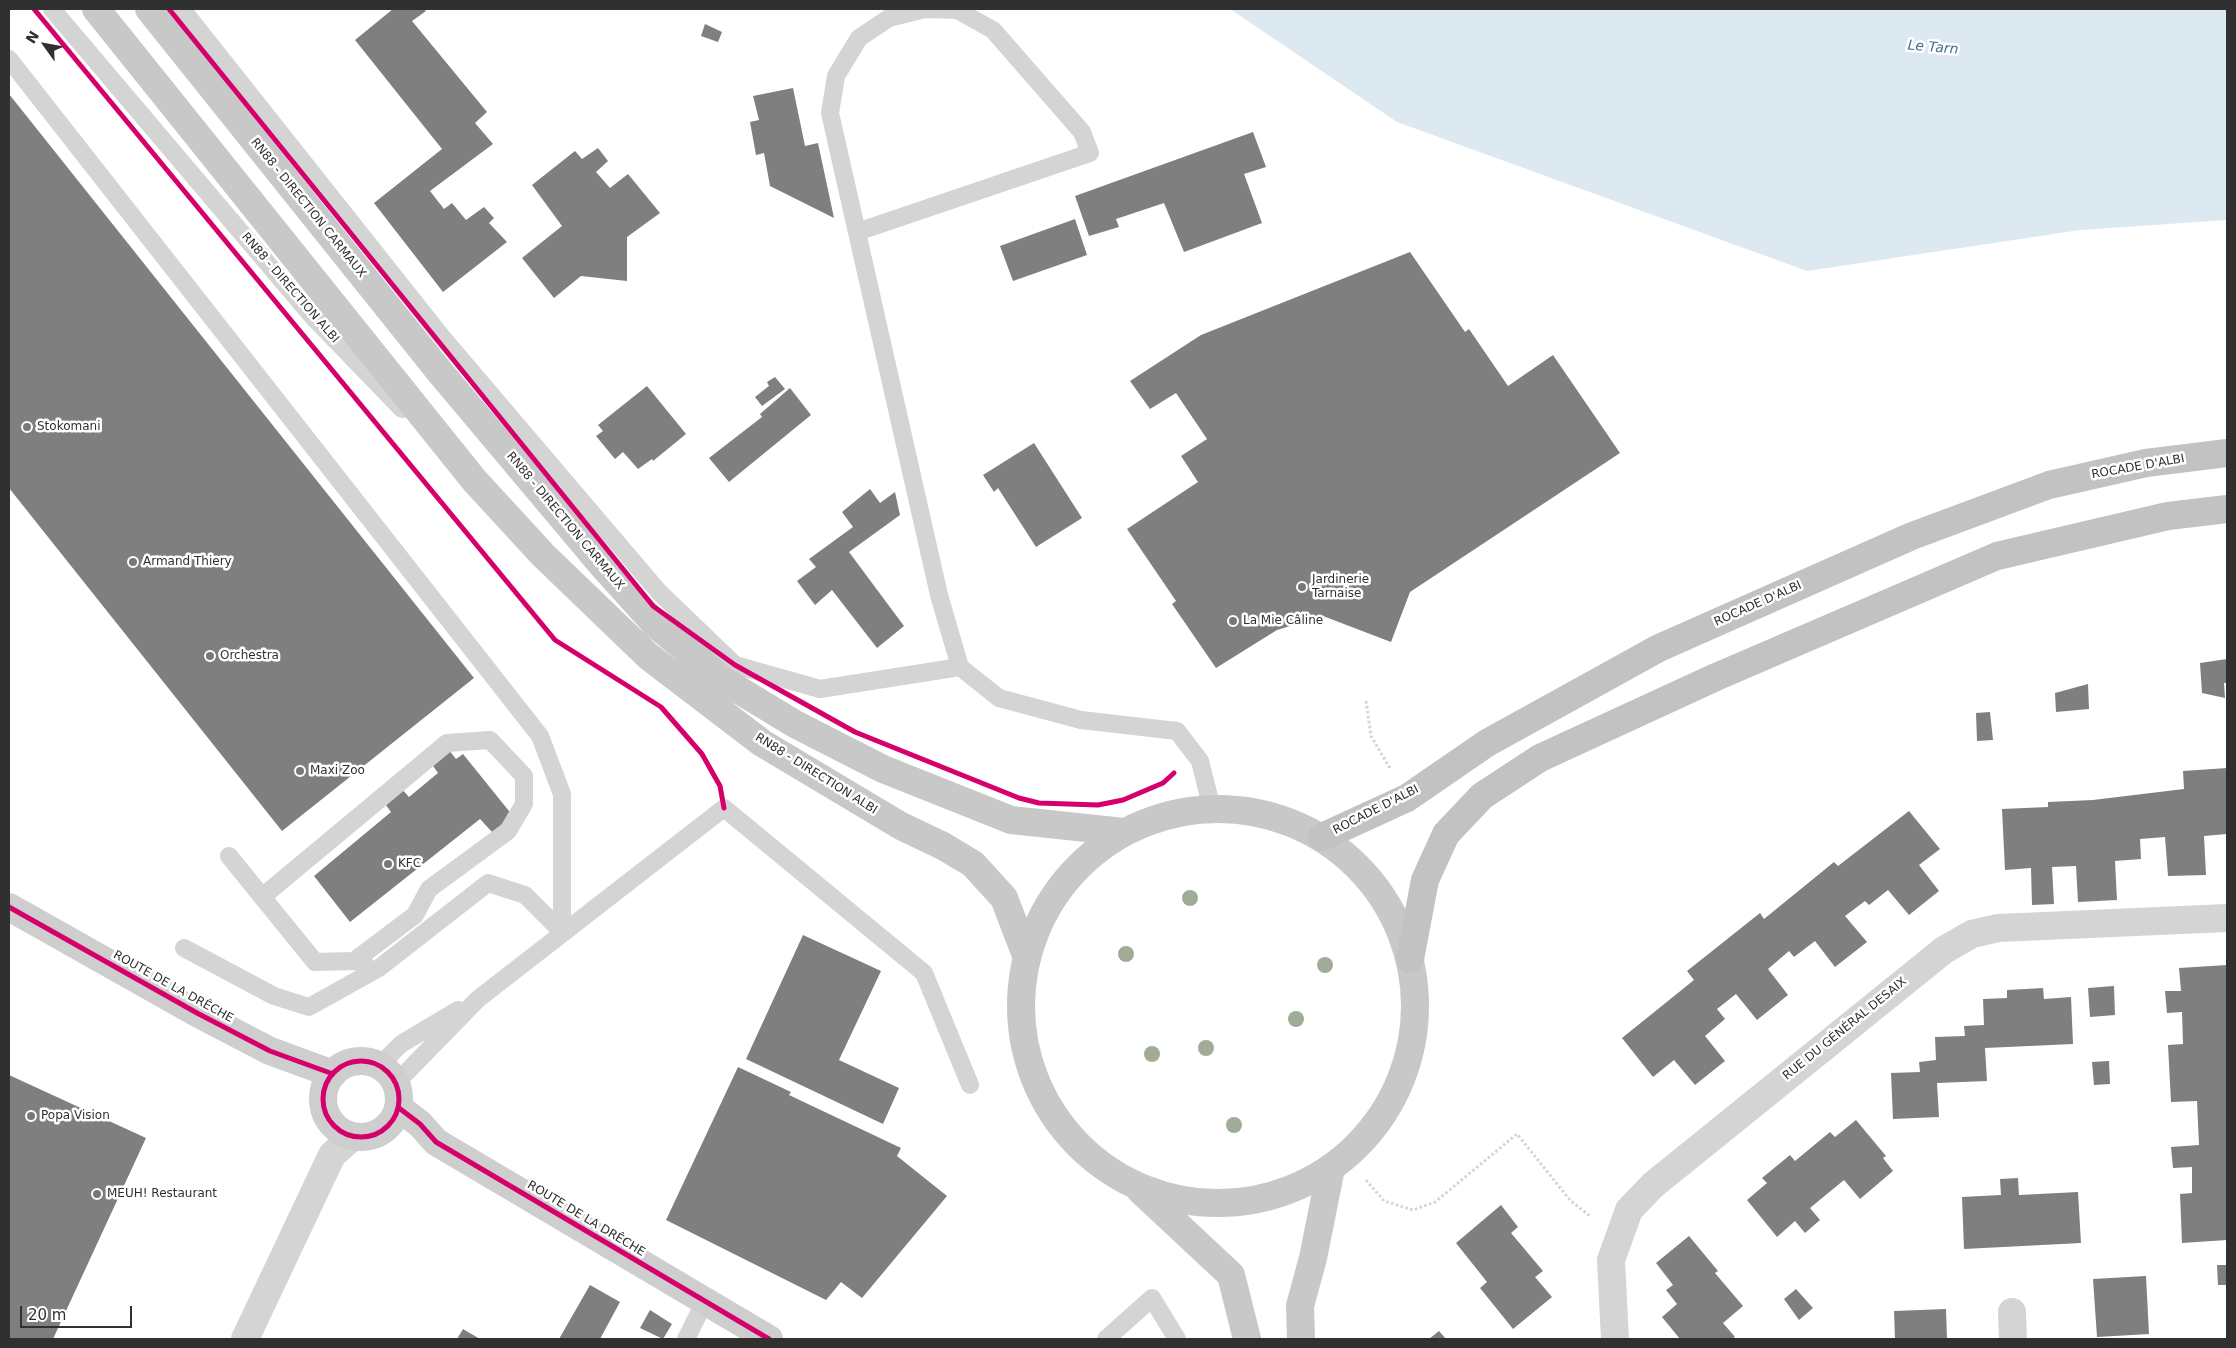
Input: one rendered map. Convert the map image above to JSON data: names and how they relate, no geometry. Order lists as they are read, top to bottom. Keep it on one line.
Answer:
{"streets":{"highway":["ROCADE D'ALBI"],"main road":["RN88 - DIRECTION CARMAUX","RN88 - DIRECTION ALBI"],"street":["ROUTE DE LA DRÊCHE","RUE DU GÉNÉRAL DESAIX"]},"water":["Le Tarn"],"places":["Stokomani","Armand Thiery","Jardinerie Tarnaise","La Mie Câline","Orchestra","Maxi Zoo","KFC","Popa Vision","MEUH! Restaurant"],"scale_bar":"20 m","north":"top left"}
